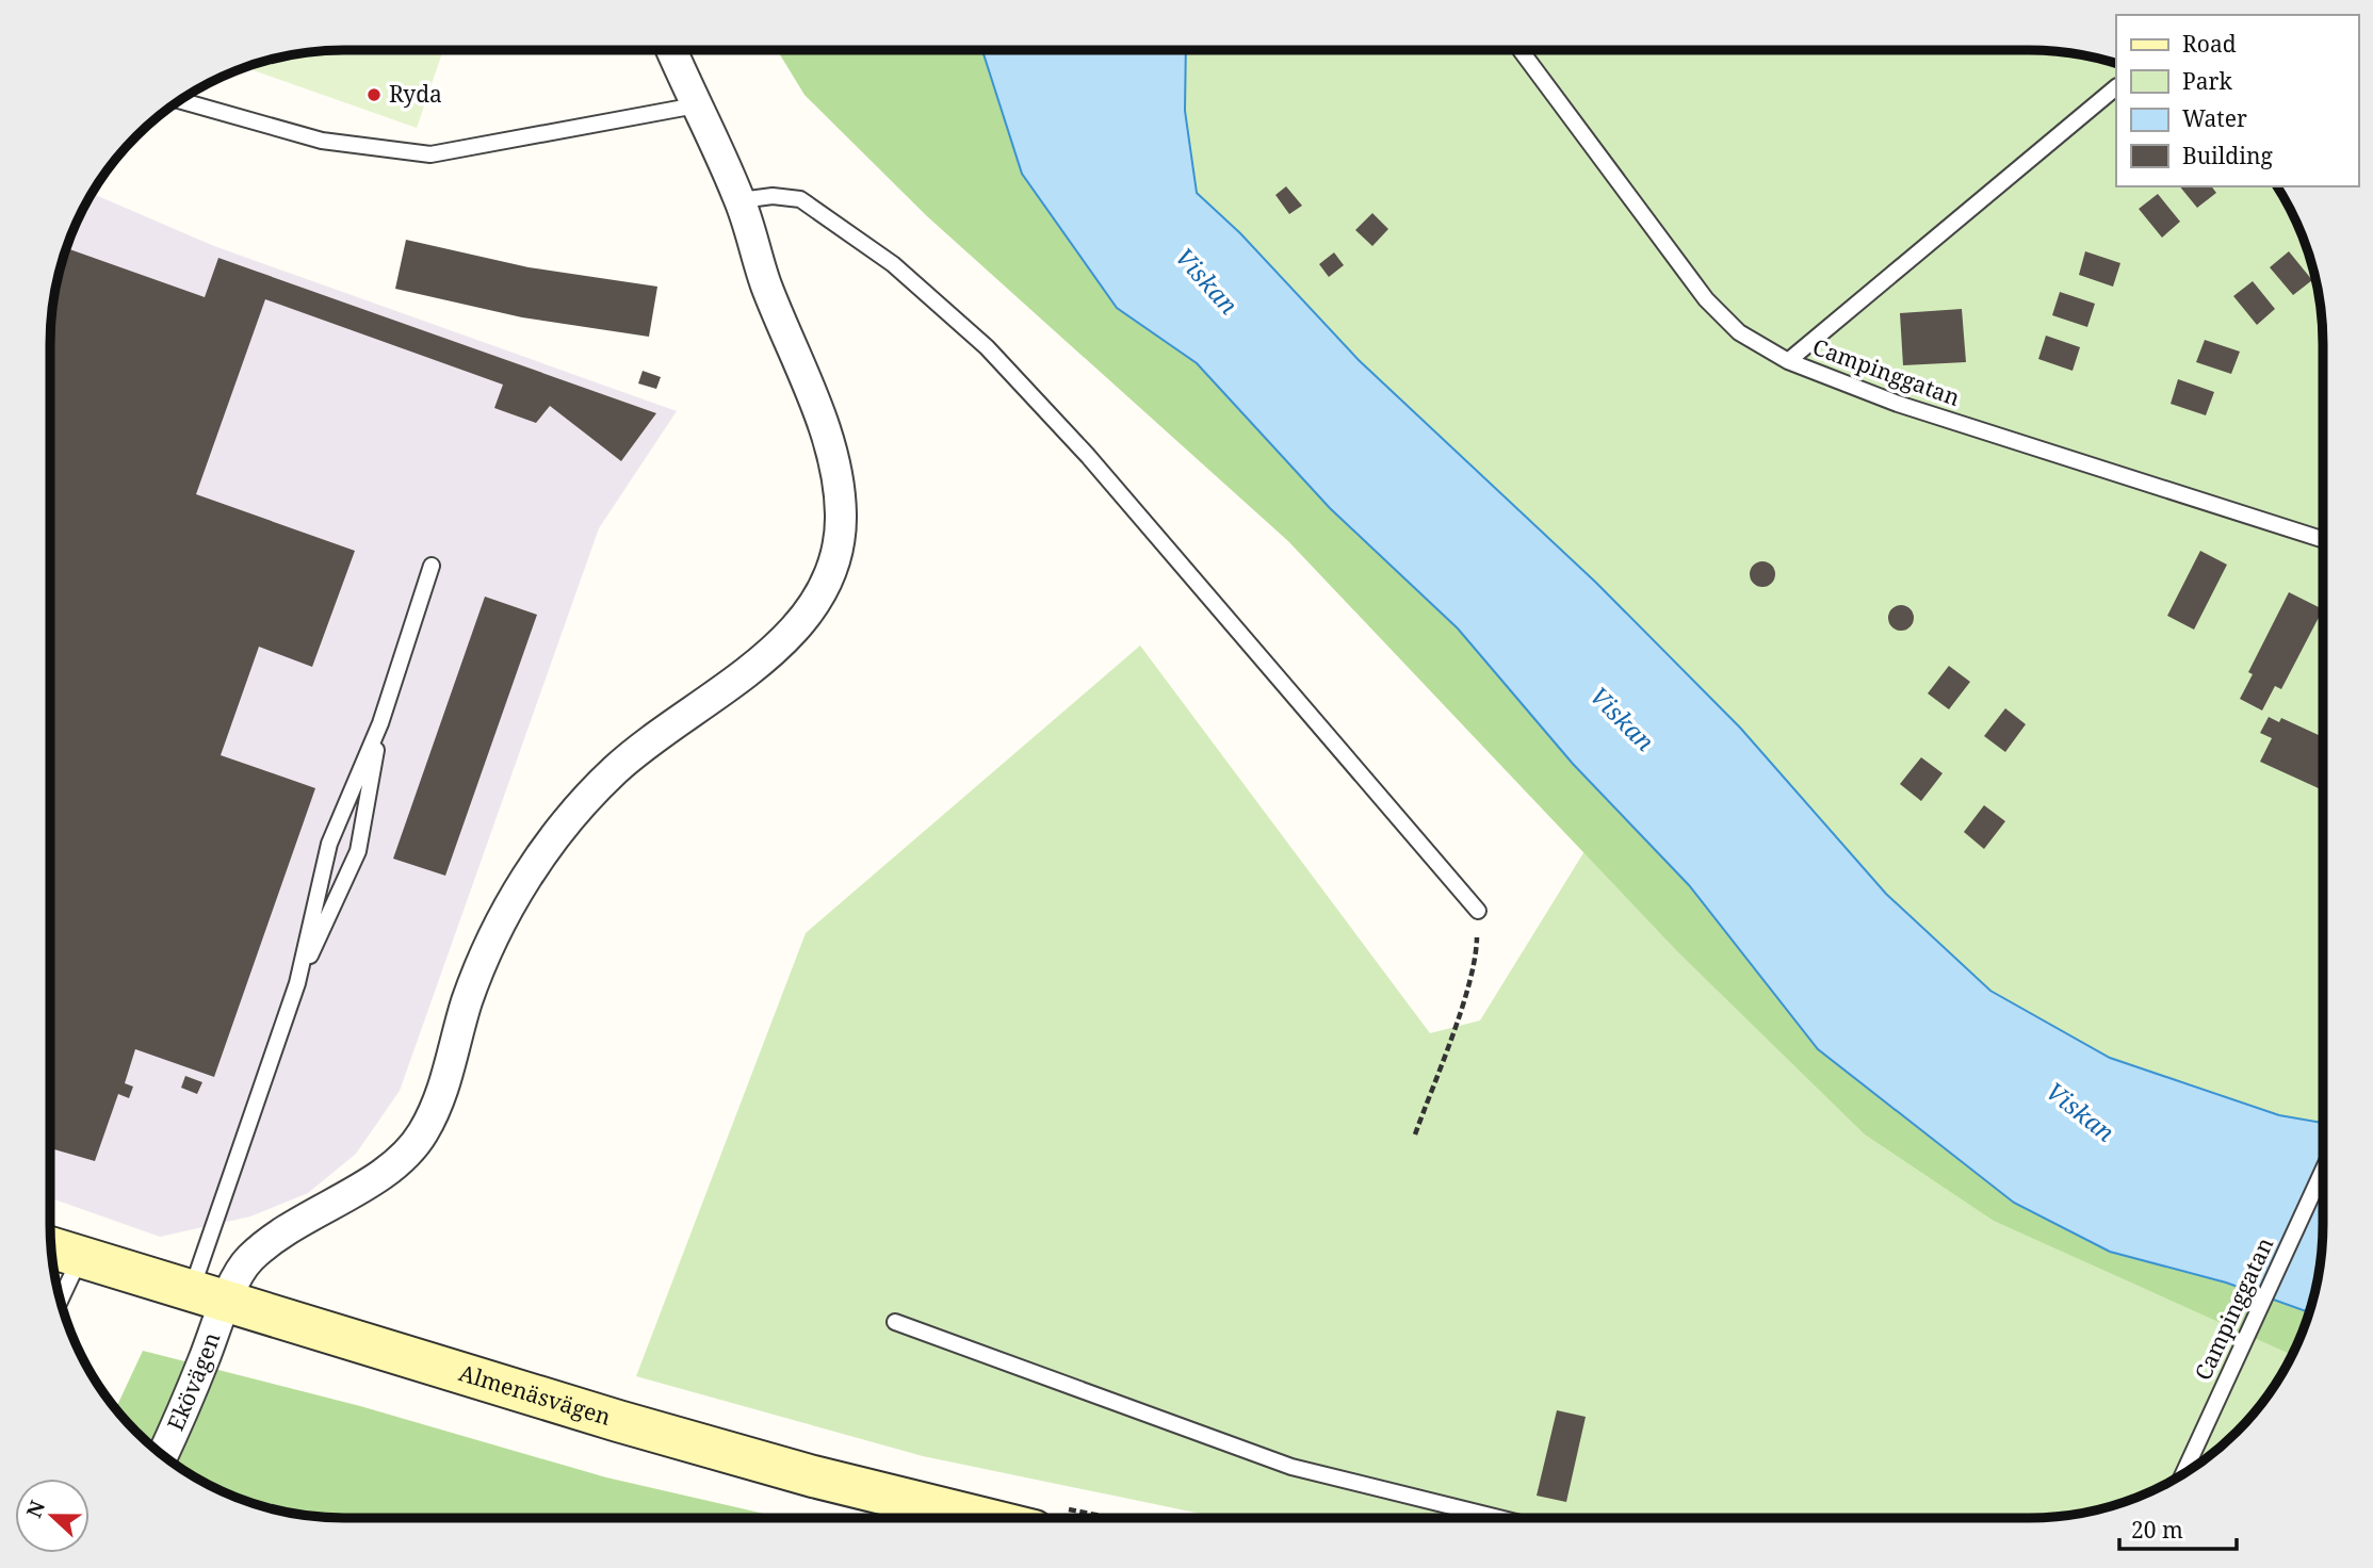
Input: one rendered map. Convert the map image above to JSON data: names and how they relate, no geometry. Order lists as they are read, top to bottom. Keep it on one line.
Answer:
{"streets":{"street":["Ekövägen","Almenäsvägen"],"lane":["Campinggatan"]},"crossings":[["Ekövägen","Almenäsvägen"]],"water":["Viskan"],"places":["Ryda"],"legend":["Road","Park","Water","Building"],"scale_bar":"20 m","north":"left"}
